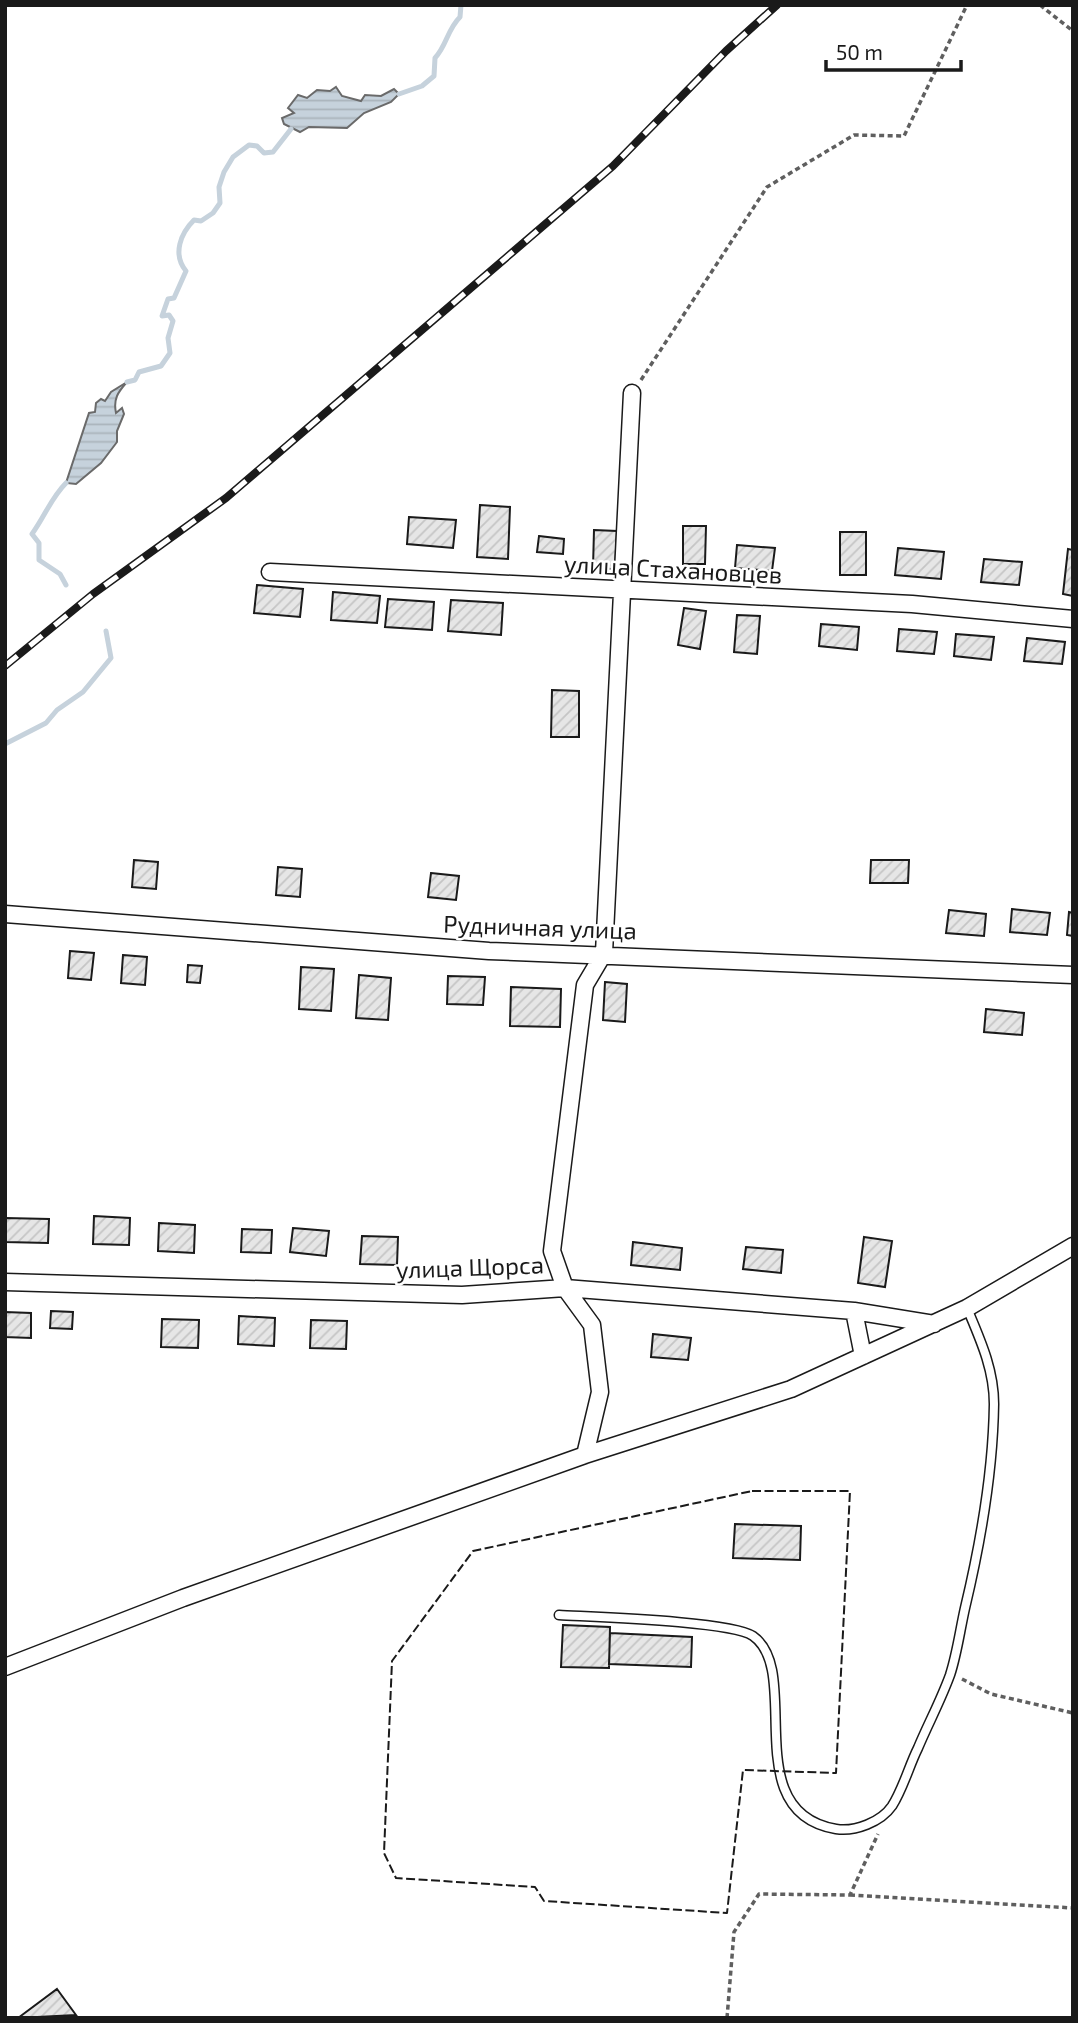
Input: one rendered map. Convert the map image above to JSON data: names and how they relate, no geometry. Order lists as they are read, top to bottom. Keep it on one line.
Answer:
{"streets":{"street":["улица Стахановцев","Рудничная улица","улица Щорса"]},"scale_bar":"50 m"}
